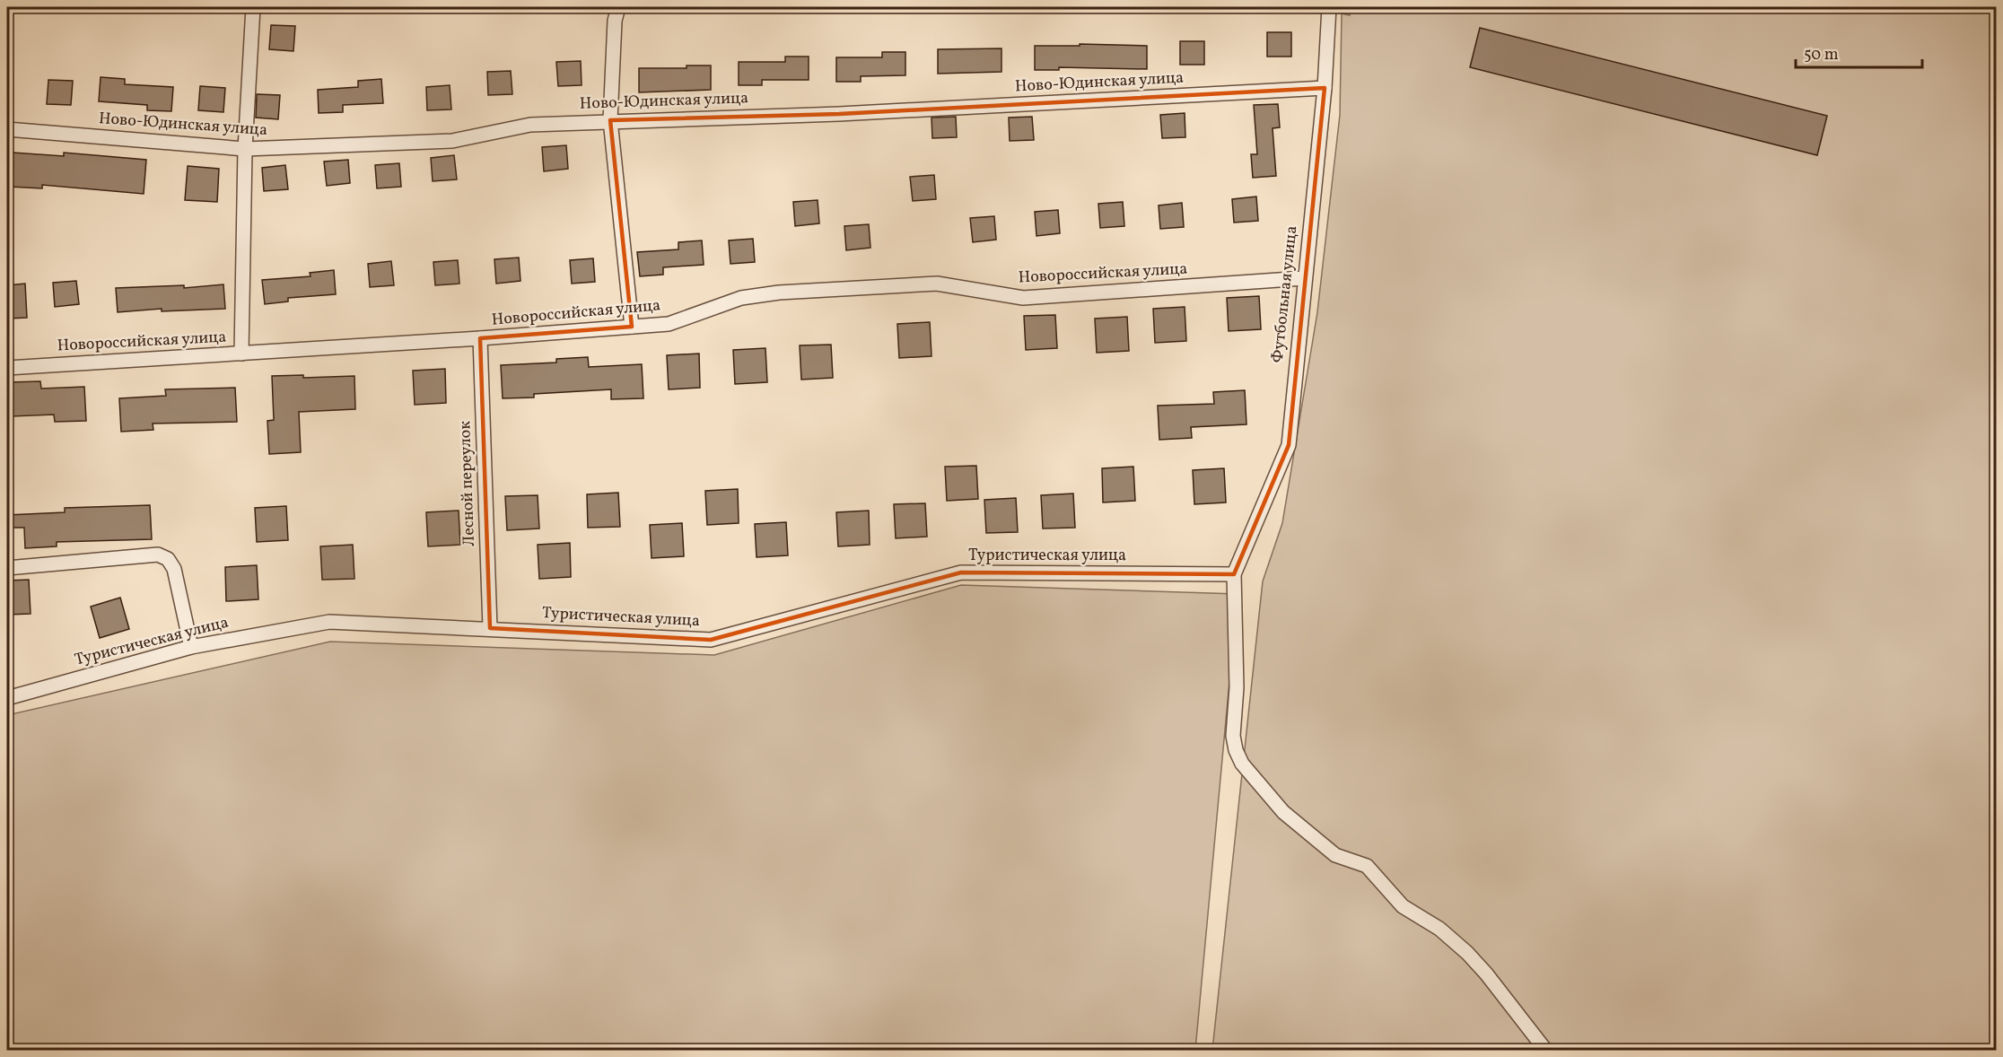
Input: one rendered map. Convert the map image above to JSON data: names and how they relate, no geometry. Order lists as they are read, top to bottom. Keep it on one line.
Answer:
{"streets":{"street":["Ново-Юдинская улица","Новороссийская улица","Футбольная улица","Лесной переулок","Туристическая улица"]},"crossings":[["Ново-Юдинская улица","Футбольная улица"],["Новороссийская улица","Футбольная улица"],["Новороссийская улица","Лесной переулок"],["Футбольная улица","Туристическая улица"],["Лесной переулок","Туристическая улица"]],"scale_bar":"50 m"}
